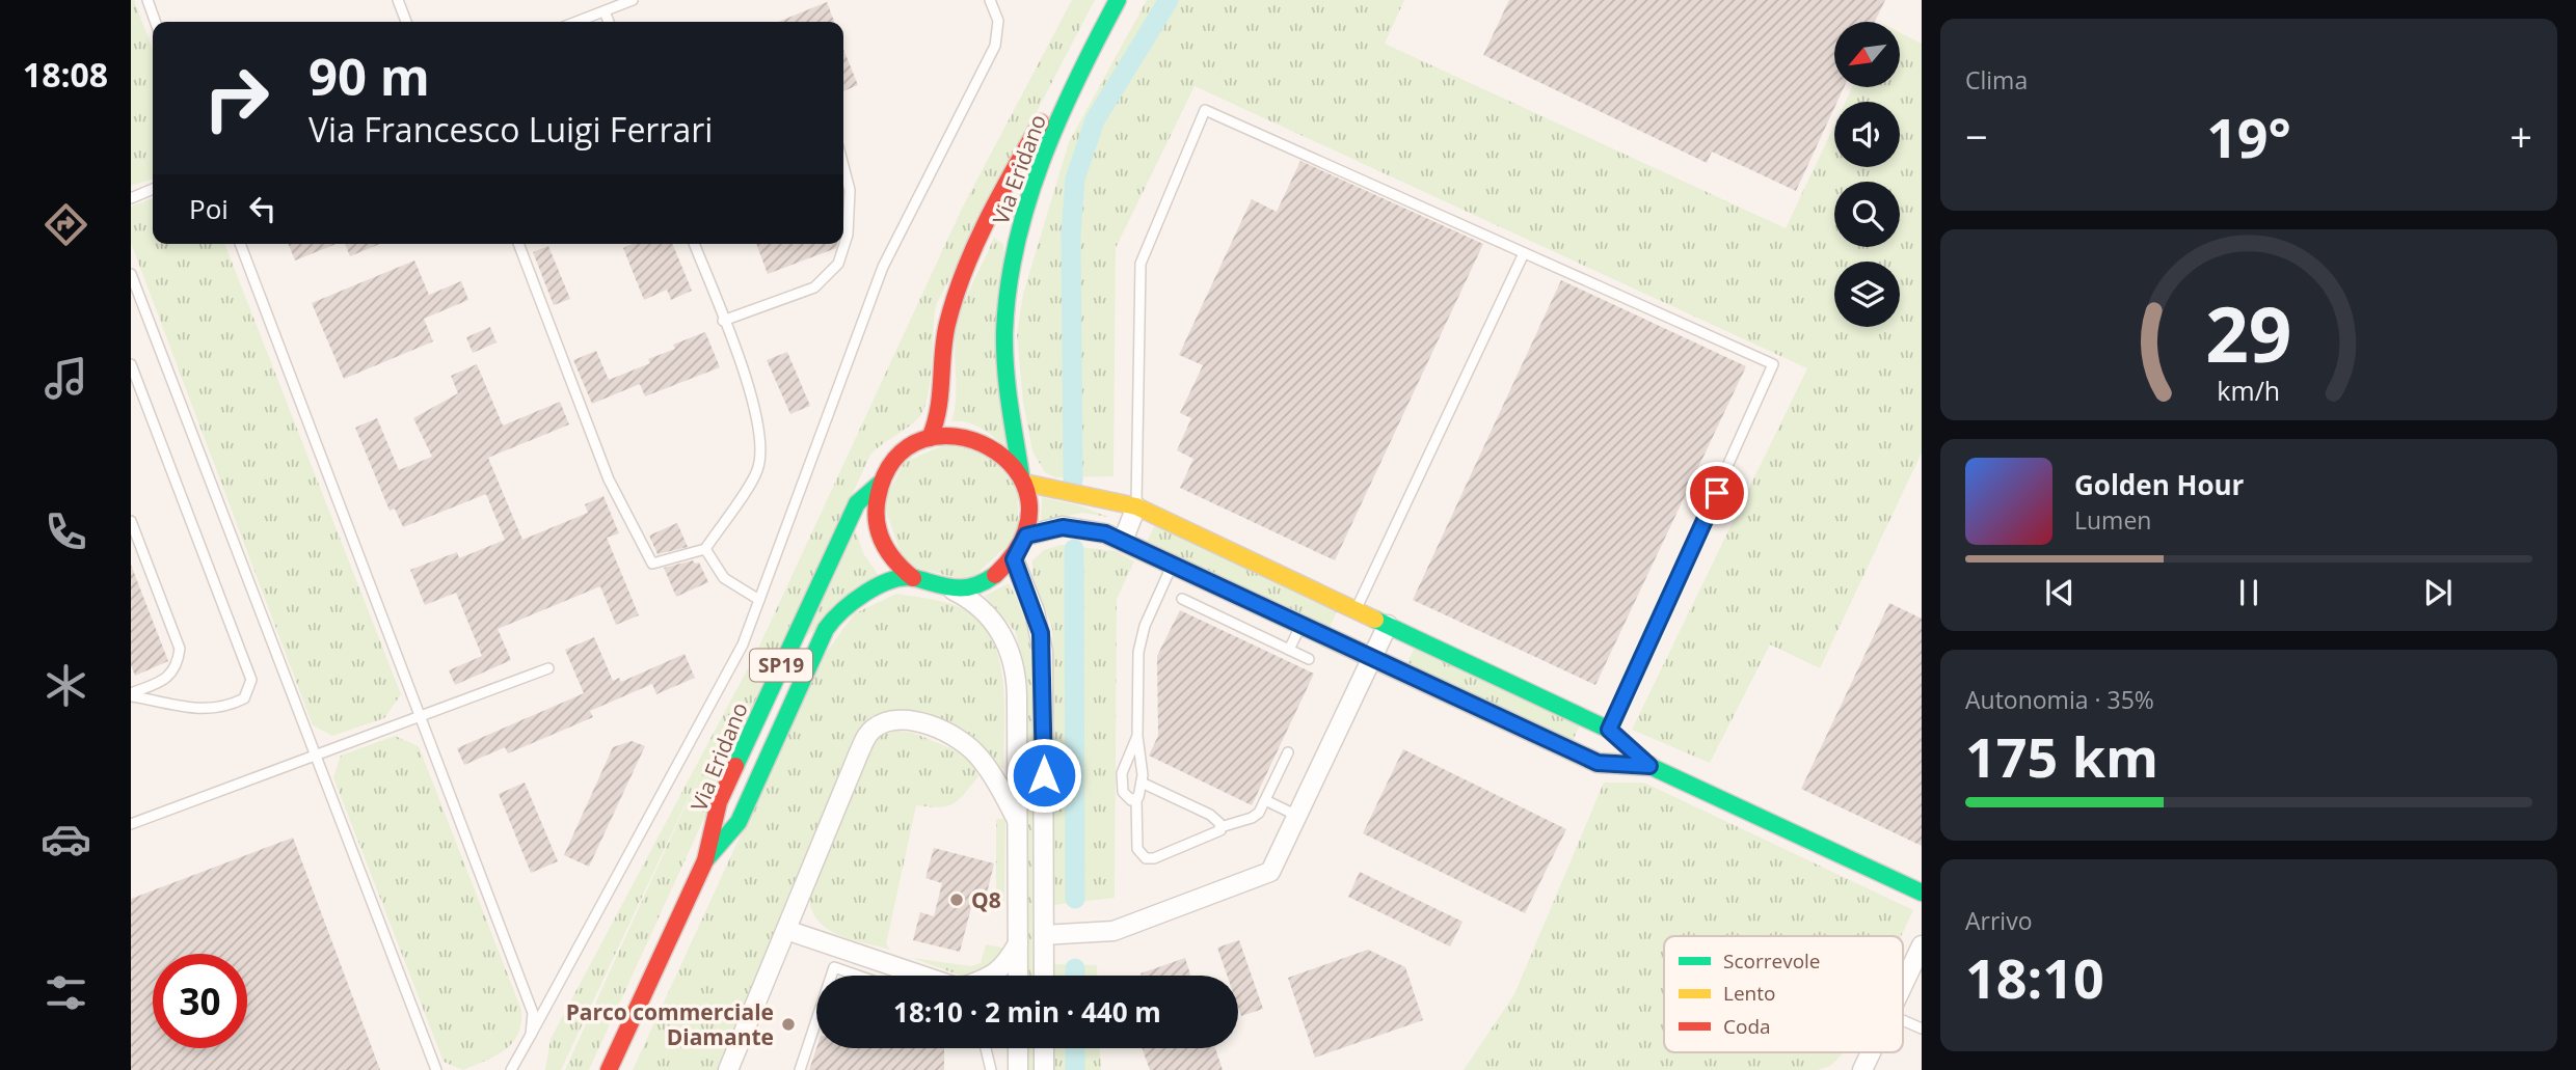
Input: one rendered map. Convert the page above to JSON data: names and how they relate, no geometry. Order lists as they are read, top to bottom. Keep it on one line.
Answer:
{"streets":{"main road":["Via Eridano","SP19"]},"places":["Q8","Parco commerciale Diamante"],"legend":["Scorrevole","Lento","Coda"],"north":"bottom left","page":{"tabs":"18:08","tile":["Clima",["Autonomia · 35%","175 km"],["Arrivo","18:10"]],"turn":["90 m","Via Francesco Luigi Ferrari"],"heat":["−","19°","+"],"then":"Poi","song":["Golden Hour","Lumen"],"limit":"30","trip":"18:10 · 2 min · 440 m","gauge":["29","km/h"]}}
